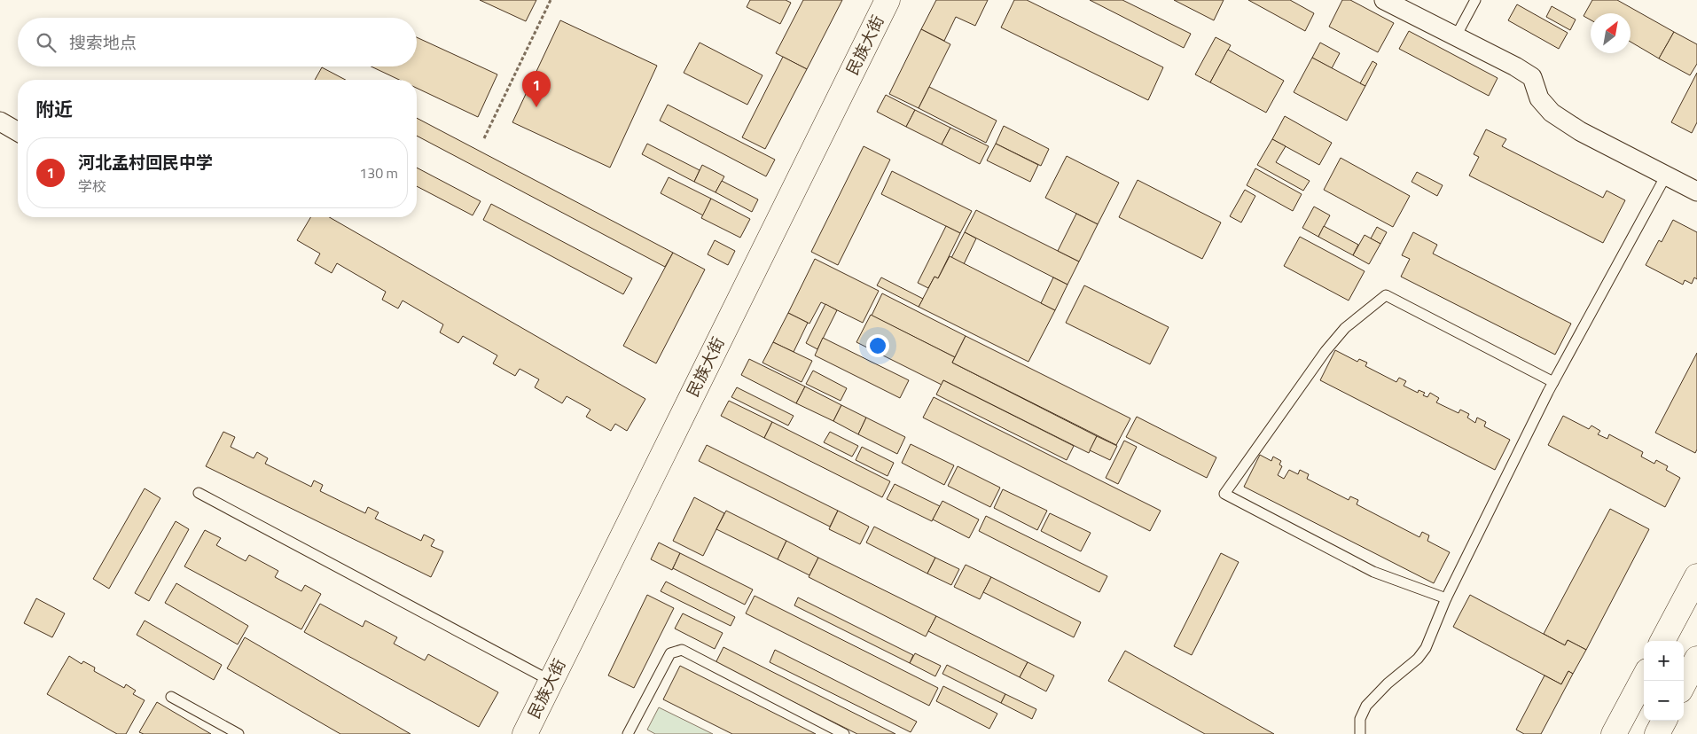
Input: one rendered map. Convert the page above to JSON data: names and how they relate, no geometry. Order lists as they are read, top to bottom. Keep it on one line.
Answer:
{"streets":{"main road":["民族大街"]},"north":"top right","page":{"search":"搜索地点","pins":"1","heading":"附近","list":[{"mark":"1","name":"河北孟村回民中学","note":"学校","value":"130 m"}],"map_buttons":["+","−"]}}
